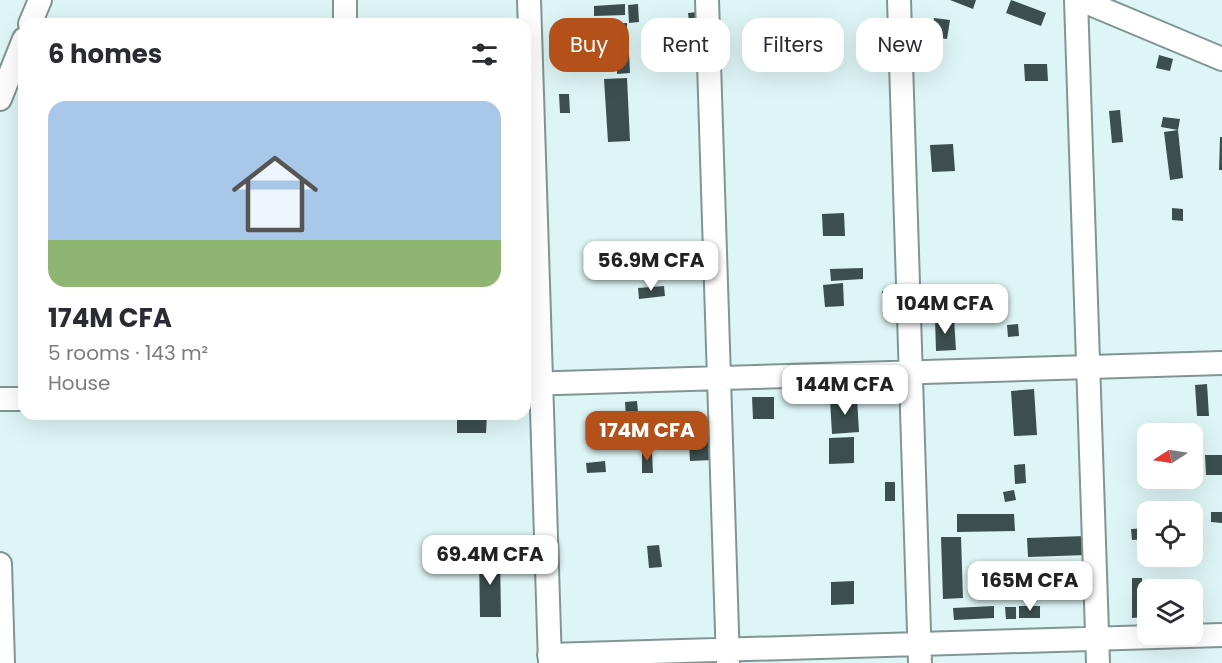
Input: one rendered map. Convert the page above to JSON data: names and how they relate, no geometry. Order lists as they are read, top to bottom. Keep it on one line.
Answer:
{"north":"left","page":{"chip":["Buy","Rent","Filters","New"],"heading":"6 homes","list":[{"name":"174M CFA","note":"5 rooms · 143 m² · House"}],"price":["56.9M CFA","104M CFA","144M CFA","174M CFA","69.4M CFA","165M CFA"]}}
